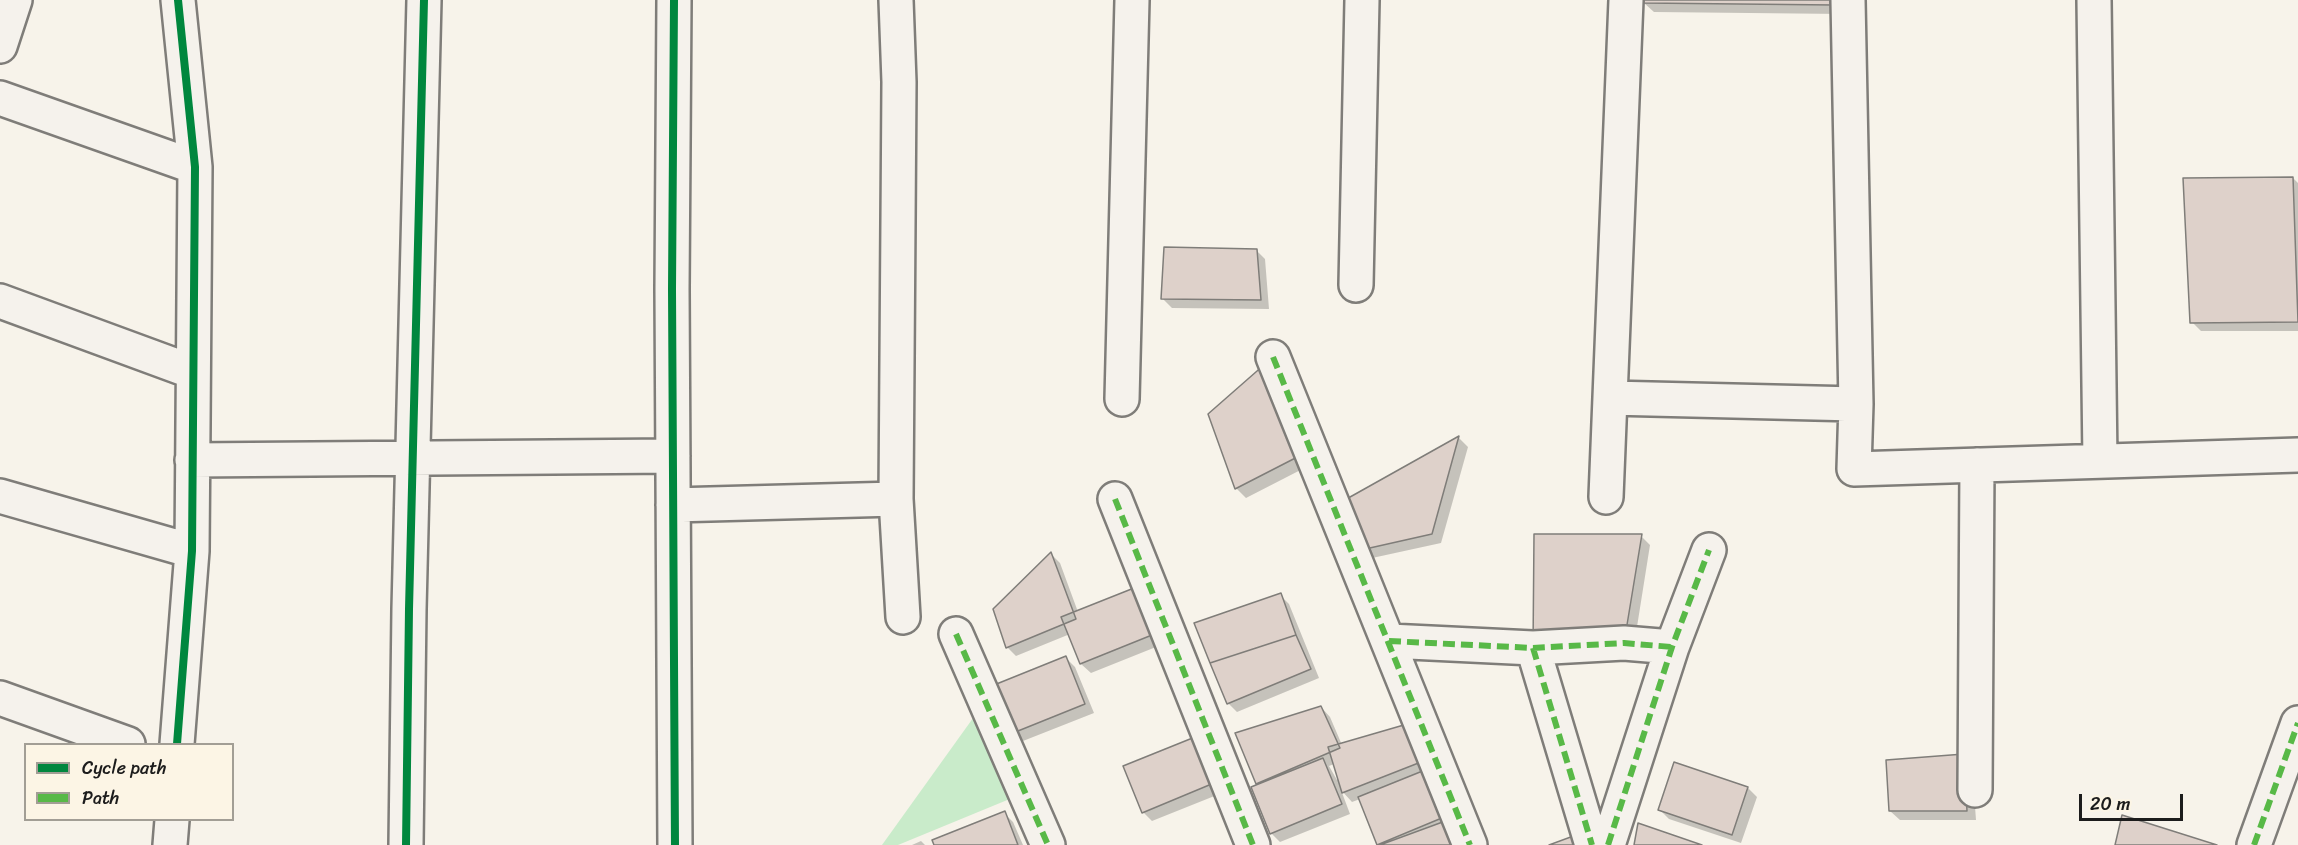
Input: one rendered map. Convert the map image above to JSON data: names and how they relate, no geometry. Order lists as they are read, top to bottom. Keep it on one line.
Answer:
{"legend":["Cycle path","Path"],"scale_bar":"20 m"}
